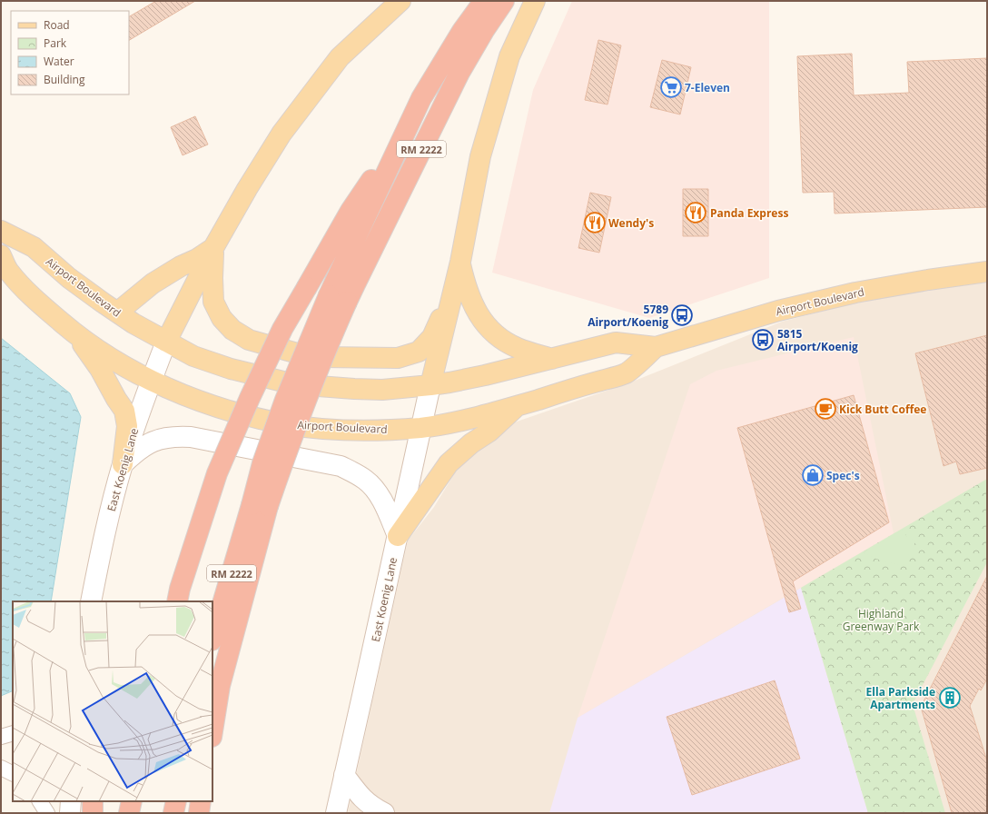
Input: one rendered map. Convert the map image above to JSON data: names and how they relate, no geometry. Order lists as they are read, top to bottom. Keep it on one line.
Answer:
{"streets":{"highway":["RM 2222"],"main road":["Airport Boulevard","East Koenig Lane"]},"crossings":[["Airport Boulevard","East Koenig Lane"]],"parks":["Highland Greenway Park"],"places":{"supermarket":["7-Eleven"],"restaurant":["Panda Express","Wendy's"],"bus stop":["5789 Airport/Koenig","5815 Airport/Koenig"],"cafe":["Kick Butt Coffee"],"shop":["Spec's"],"building":["Ella Parkside Apartments"]},"legend":["Road","Park","Water","Building"]}
